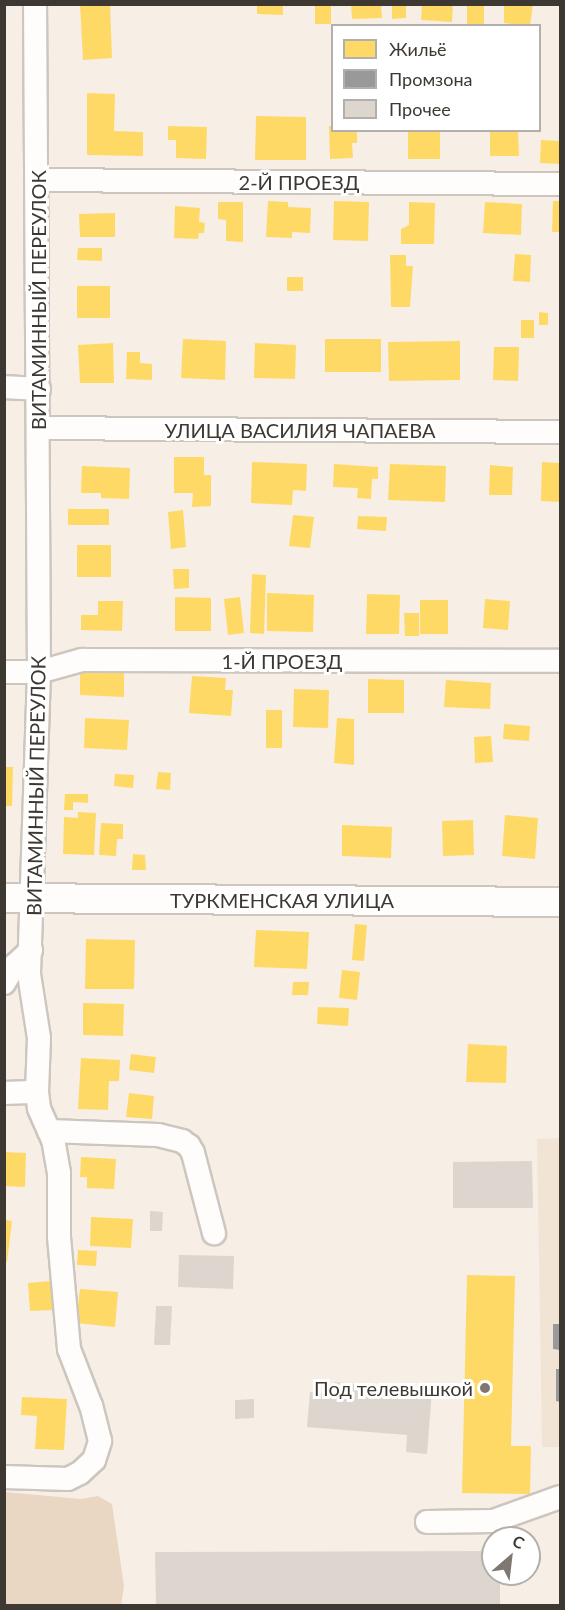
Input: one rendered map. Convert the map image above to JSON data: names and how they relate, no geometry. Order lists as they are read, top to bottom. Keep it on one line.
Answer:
{"streets":{"main road":["ТУРКМЕНСКАЯ УЛИЦА"],"street":["2-Й ПРОЕЗД","ВИТАМИННЫЙ ПЕРЕУЛОК","УЛИЦА ВАСИЛИЯ ЧАПАЕВА","1-Й ПРОЕЗД"]},"crossings":[["2-Й ПРОЕЗД","ВИТАМИННЫЙ ПЕРЕУЛОК"],["ВИТАМИННЫЙ ПЕРЕУЛОК","УЛИЦА ВАСИЛИЯ ЧАПАЕВА"],["ВИТАМИННЫЙ ПЕРЕУЛОК","1-Й ПРОЕЗД"],["ВИТАМИННЫЙ ПЕРЕУЛОК","ТУРКМЕНСКАЯ УЛИЦА"]],"places":["Под телевышкой"],"legend":["Жильё","Промзона","Прочее"],"north":"top right"}
